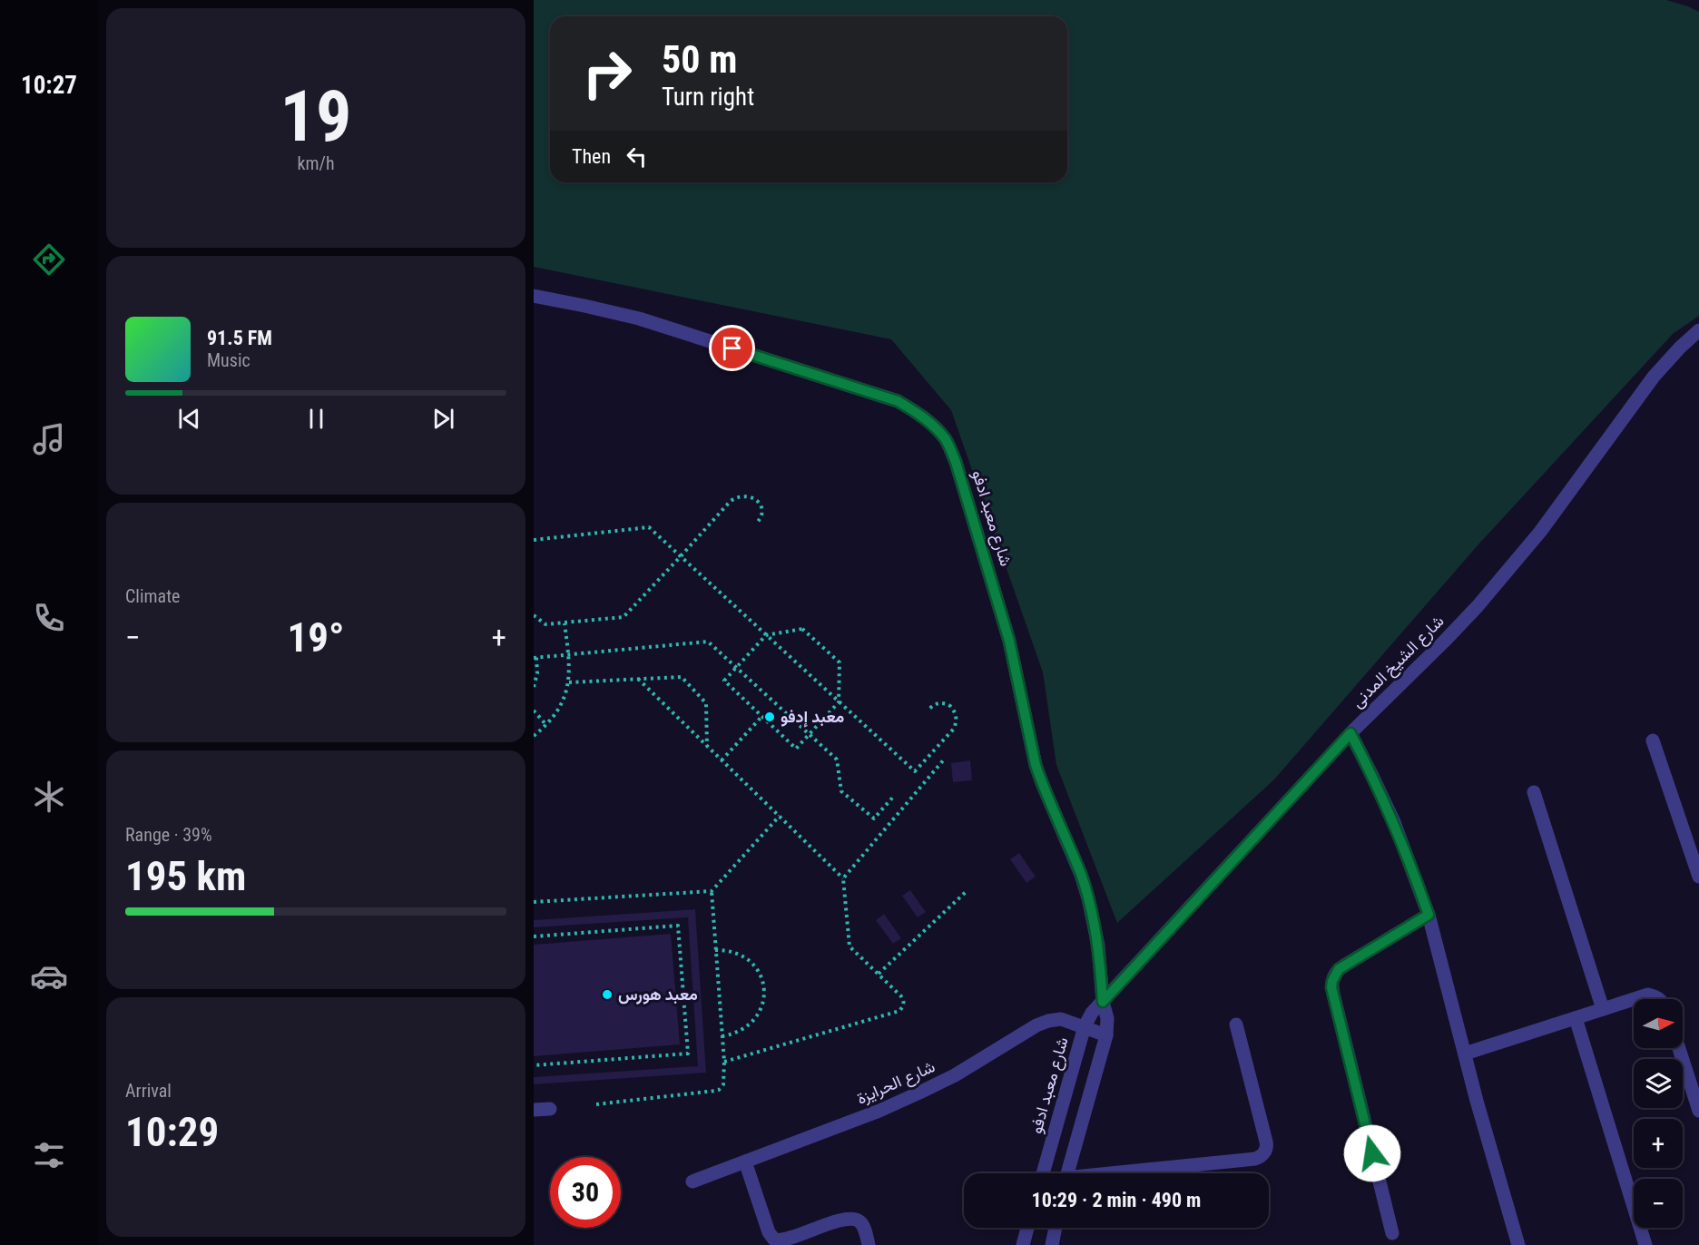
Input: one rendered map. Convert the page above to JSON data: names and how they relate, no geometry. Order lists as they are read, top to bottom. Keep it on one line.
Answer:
{"streets":{"street":["شارع معبد ادفو","شارع الشيخ المدنى","شارع الحرايزة"]},"crossings":[["شارع معبد ادفو","شارع الشيخ المدنى"],["شارع معبد ادفو","شارع الحرايزة"]],"places":["معبد إدفو","معبد هورس"],"north":"right","page":{"tabs":"10:27","tile":[["19","km/h"],"Climate",["Range · 39%","195 km"],["Arrival","10:29"]],"turn":["50 m","Turn right"],"then":"Then","song":["91.5 FM","Music"],"heat":["−","19°","+"],"map_buttons":["+","−"],"limit":"30","trip":"10:29 · 2 min · 490 m"}}
